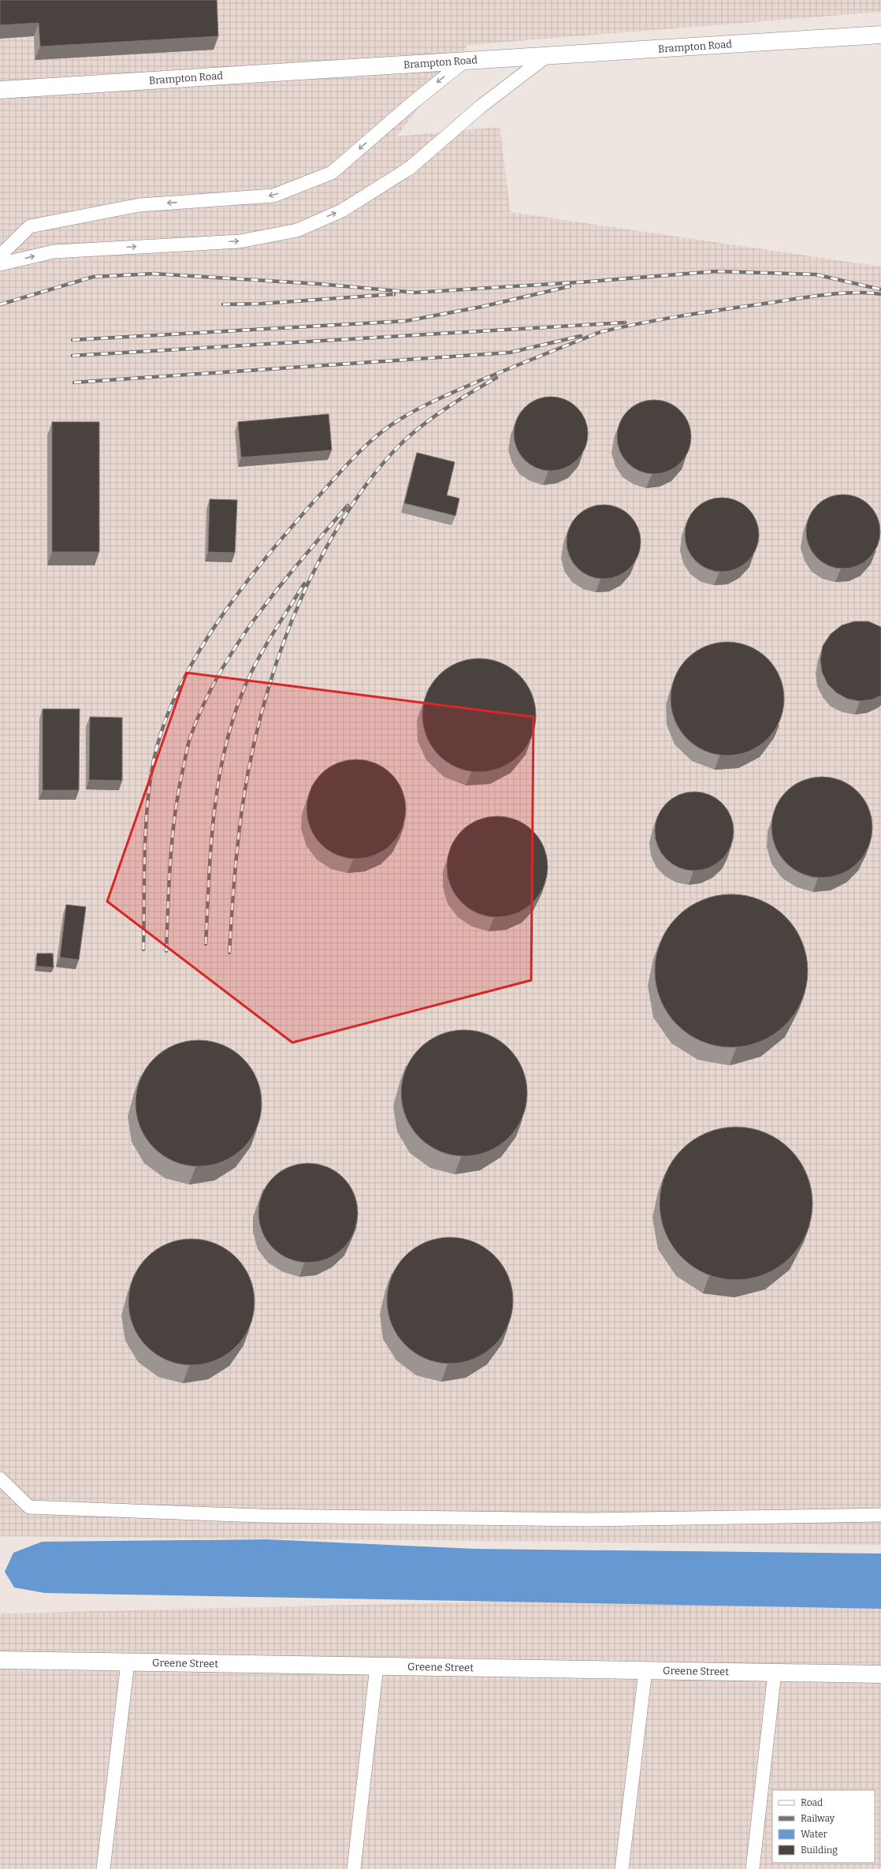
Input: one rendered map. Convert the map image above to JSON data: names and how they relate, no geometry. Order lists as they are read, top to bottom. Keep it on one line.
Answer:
{"streets":{"street":["Brampton Road","Greene Street"]},"legend":["Road","Railway","Water","Building"]}
